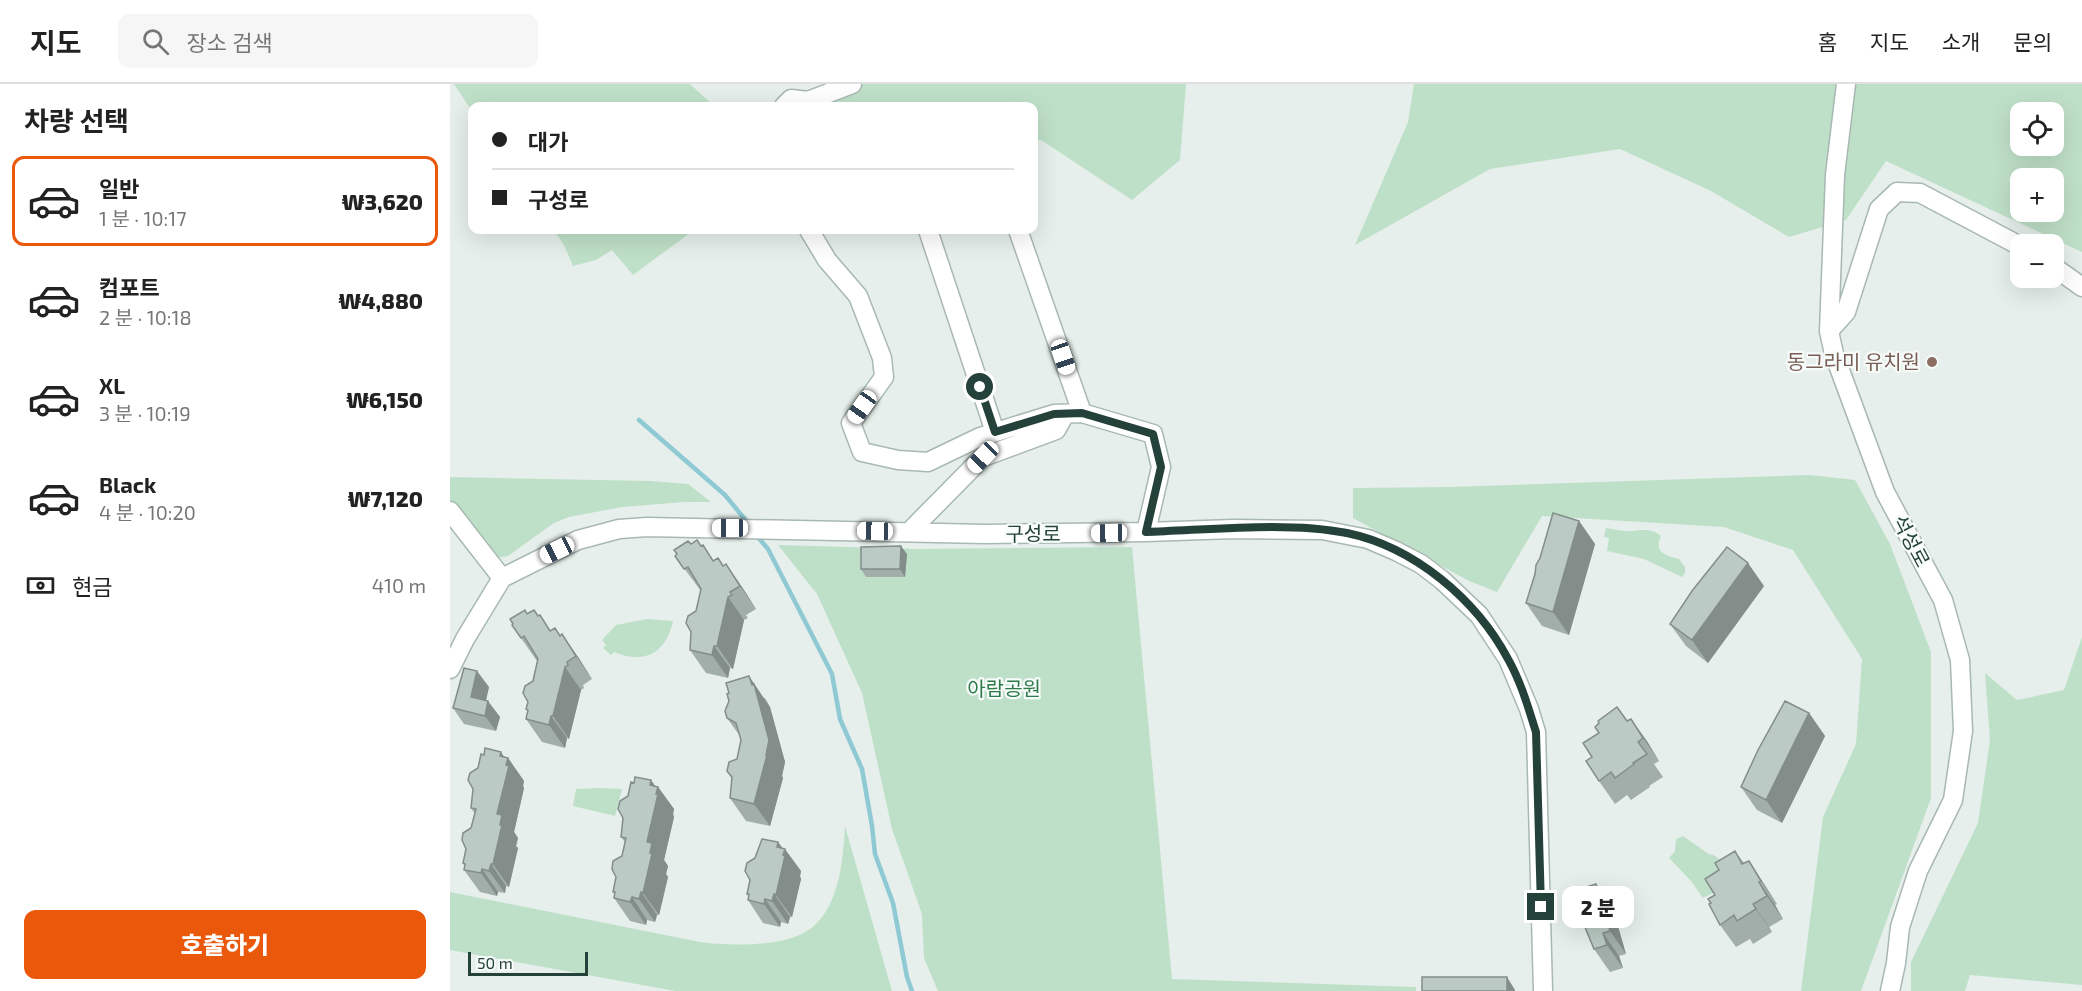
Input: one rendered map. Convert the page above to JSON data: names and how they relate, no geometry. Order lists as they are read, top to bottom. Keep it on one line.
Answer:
{"streets":{"street":["구성로","석성로"]},"parks":["아람공원"],"places":["동그라미 유치원"],"scale_bar":"50 m","page":{"header":"지도","search":"장소 검색","nav":["홈","지도","소개","문의"],"heading":"차량 선택","map_buttons":["+","−"],"banner":["대가","구성로"],"list":[{"name":"일반","note":"1 분 · 10:17","value":"₩3,620"},{"name":"컴포트","note":"2 분 · 10:18","value":"₩4,880"},{"name":"XL","note":"3 분 · 10:19","value":"₩6,150"},{"name":"Black","note":"4 분 · 10:20","value":"₩7,120"}],"pay":["현금","410 m"],"bubble":"2 분","buttons":"호출하기","scale":"50 m"}}
